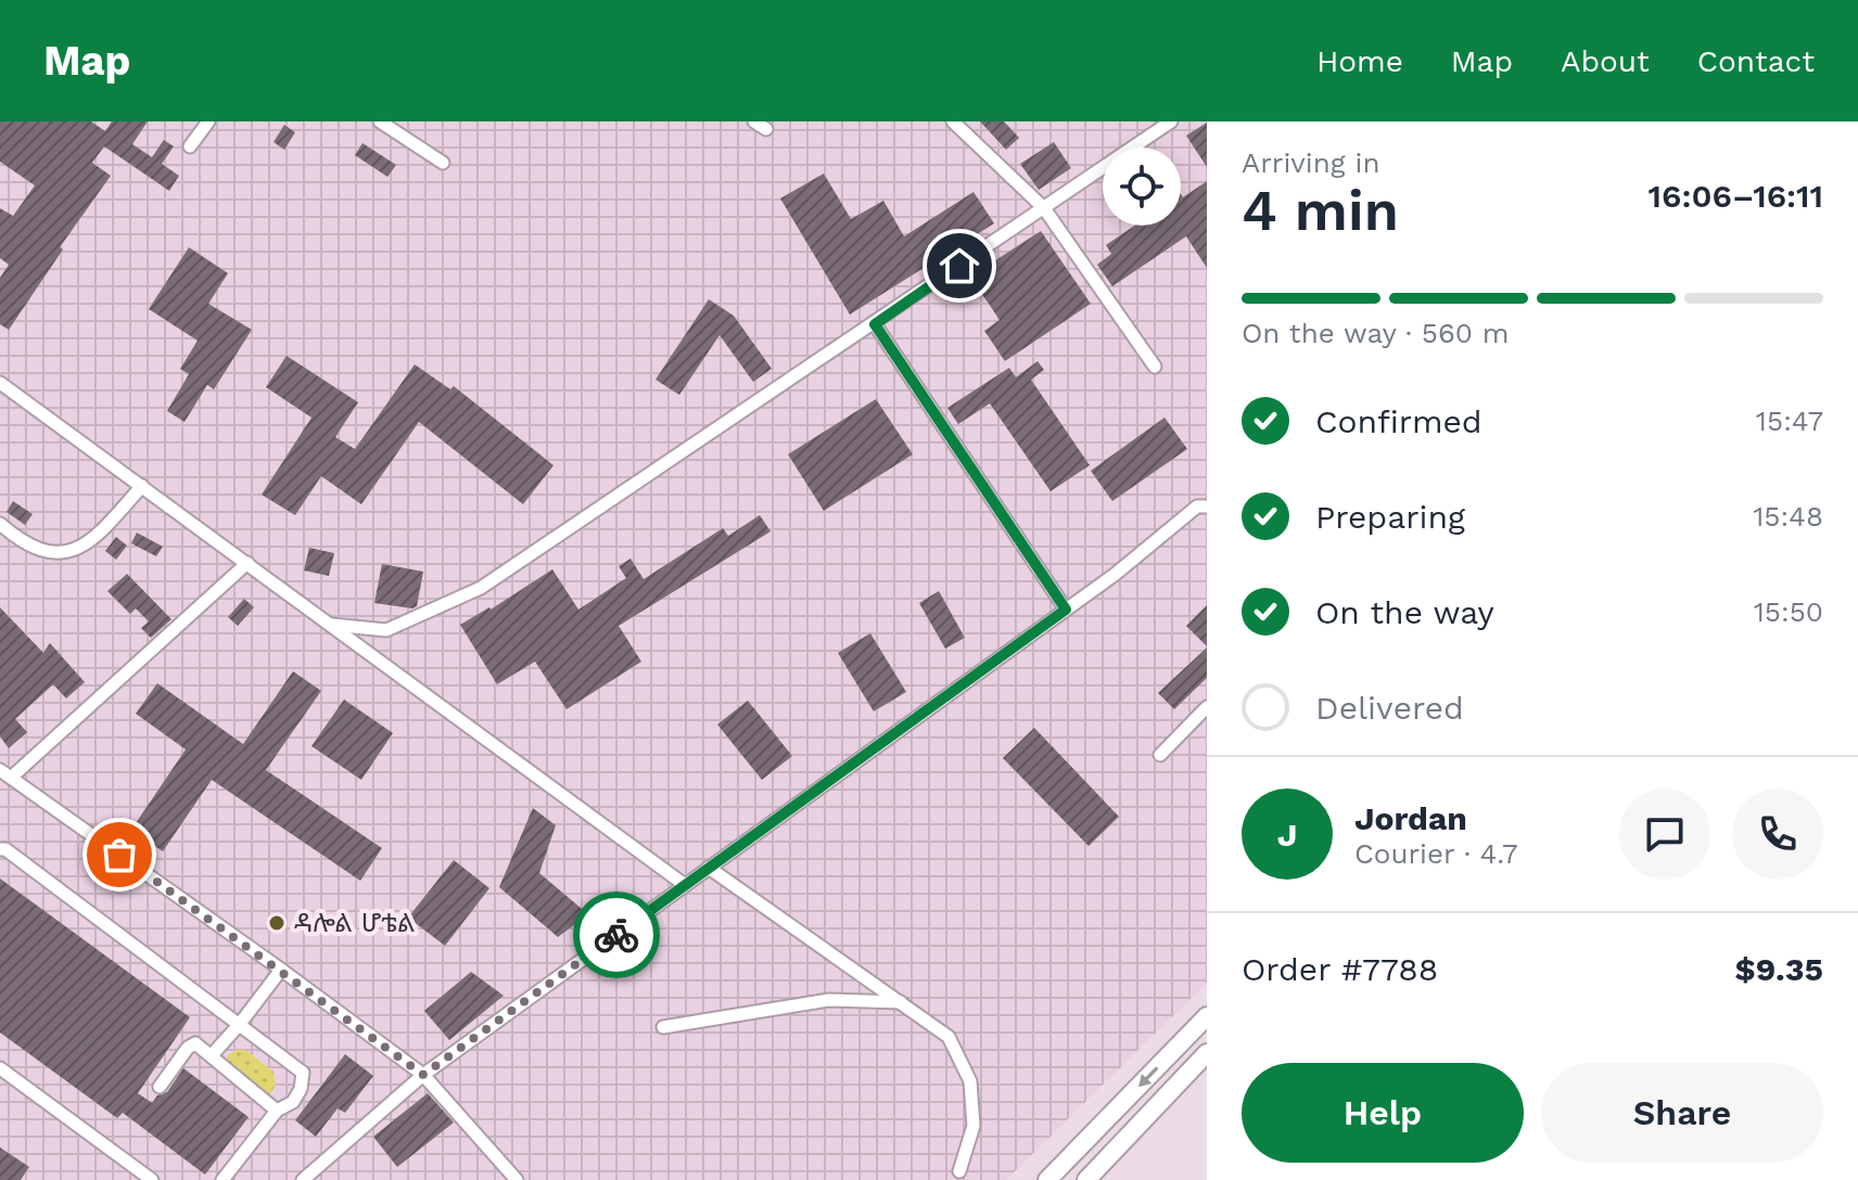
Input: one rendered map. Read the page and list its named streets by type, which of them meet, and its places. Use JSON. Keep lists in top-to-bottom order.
{
  "places": ["ዳሎል ሆቴል"],
  "page": {
    "header": "Map",
    "nav": [
      "Home",
      "Map",
      "About",
      "Contact"
    ],
    "heading": ["4 min", "Arriving in", "16:06–16:11"],
    "panel": [
      "Jordan",
      "Courier · 4.7",
      "Order #7788",
      "$9.35"
    ],
    "bar": "On the way · 560 m",
    "list": [
      ["Confirmed", "15:47"],
      ["Preparing", "15:48"],
      ["On the way", "15:50"],
      "Delivered"
    ],
    "round": "J",
    "buttons": ["Help", "Share"]
  }
}
